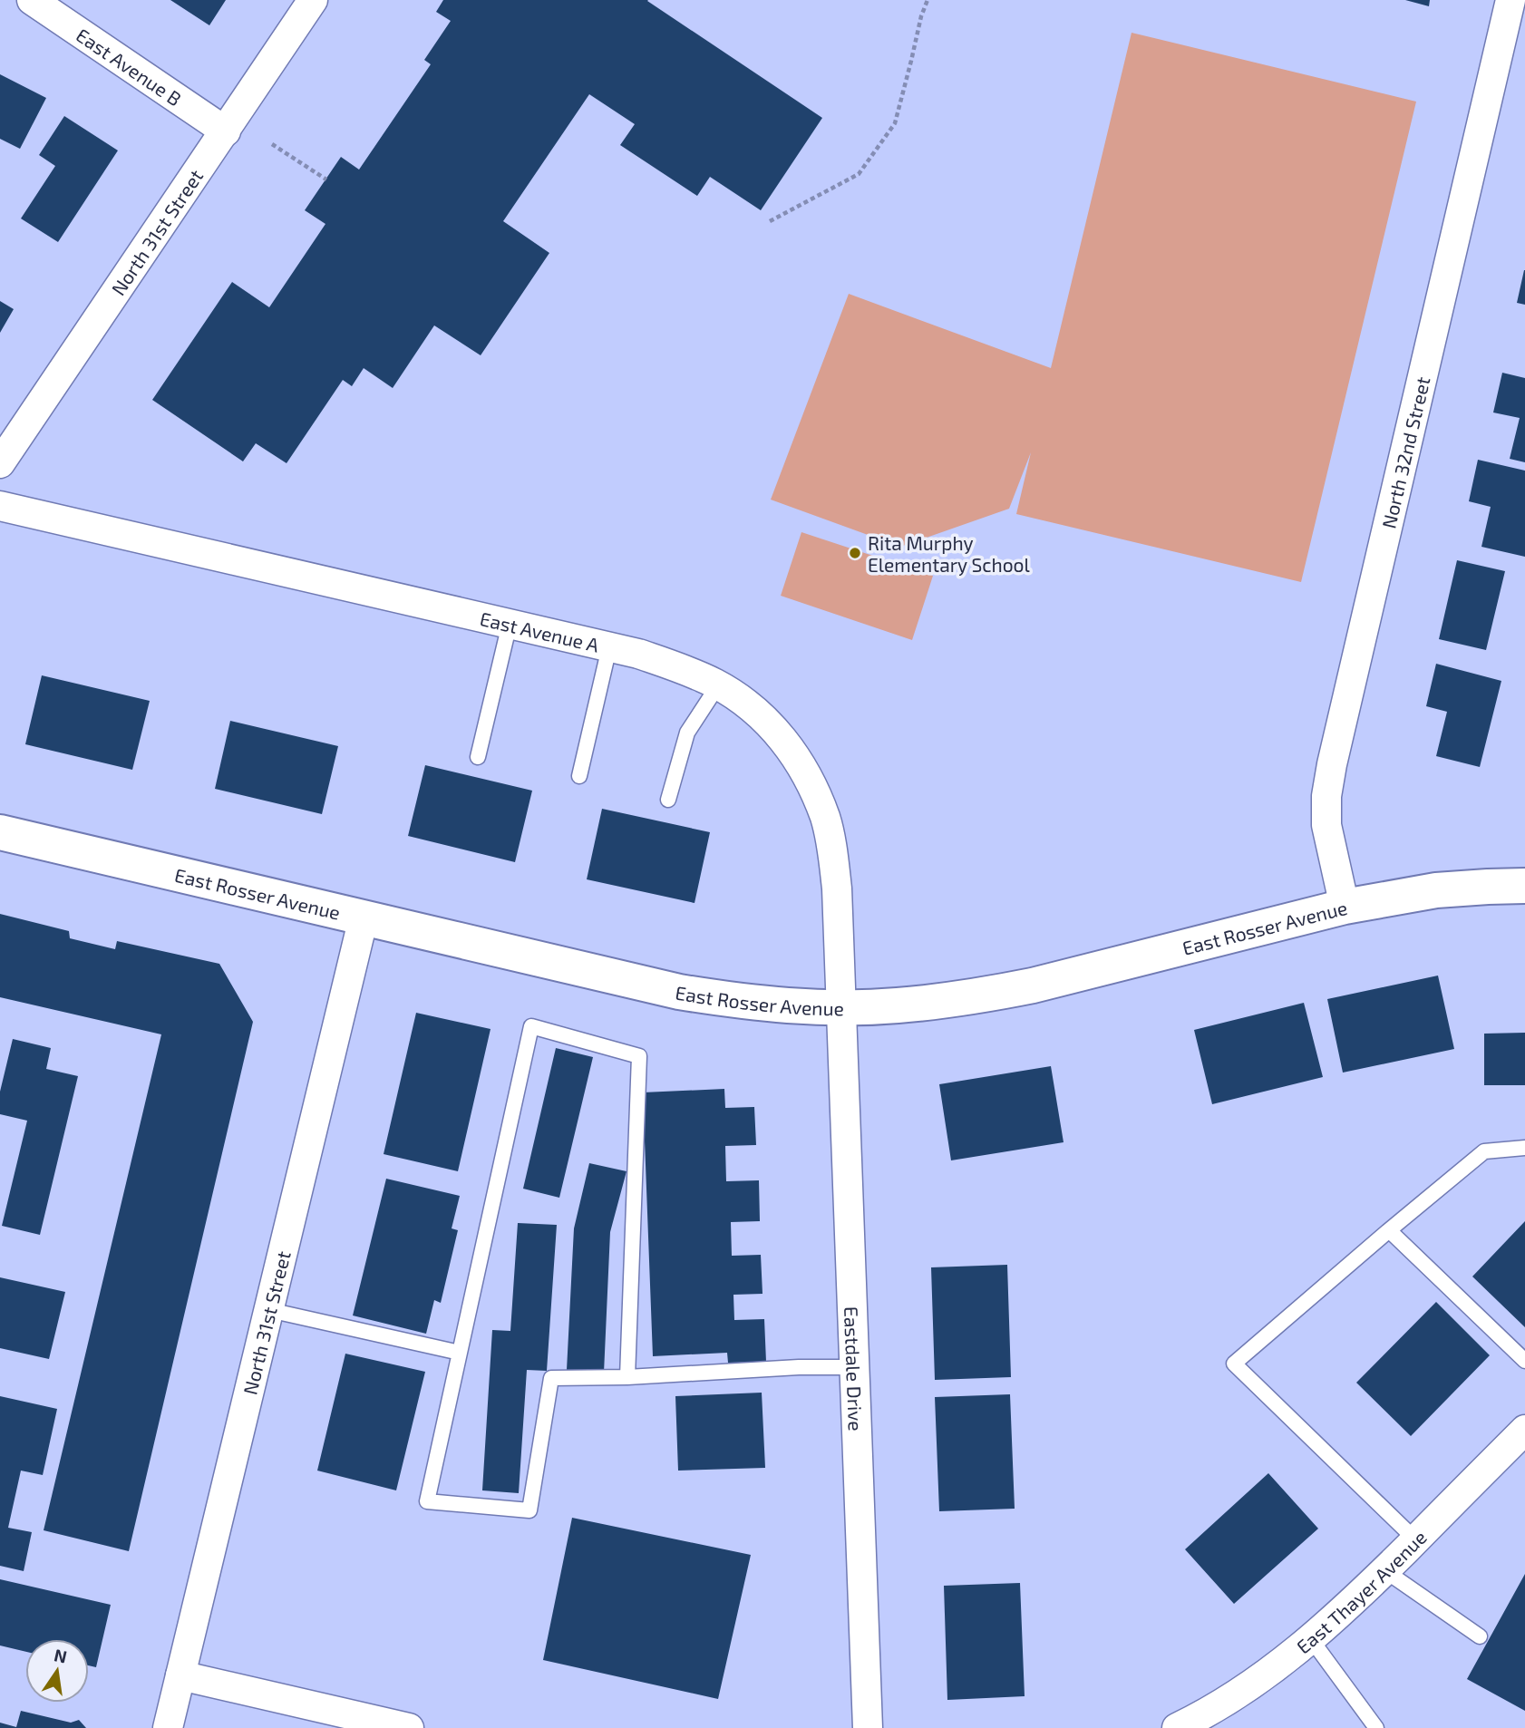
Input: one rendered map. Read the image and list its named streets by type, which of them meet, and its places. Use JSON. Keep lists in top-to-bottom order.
{
  "streets": {
    "street": [
      "East Avenue B",
      "North 31st Street",
      "North 32nd Street",
      "East Avenue A",
      "East Rosser Avenue",
      "Eastdale Drive",
      "East Thayer Avenue"
    ]
  },
  "crossings": [
    ["East Avenue B", "North 31st Street"],
    ["North 31st Street", "East Rosser Avenue"],
    ["North 32nd Street", "East Rosser Avenue"],
    ["East Avenue A", "East Rosser Avenue"],
    ["East Avenue A", "Eastdale Drive"],
    ["East Rosser Avenue", "Eastdale Drive"]
  ],
  "places": ["Rita Murphy Elementary School"],
  "north": "top"
}
